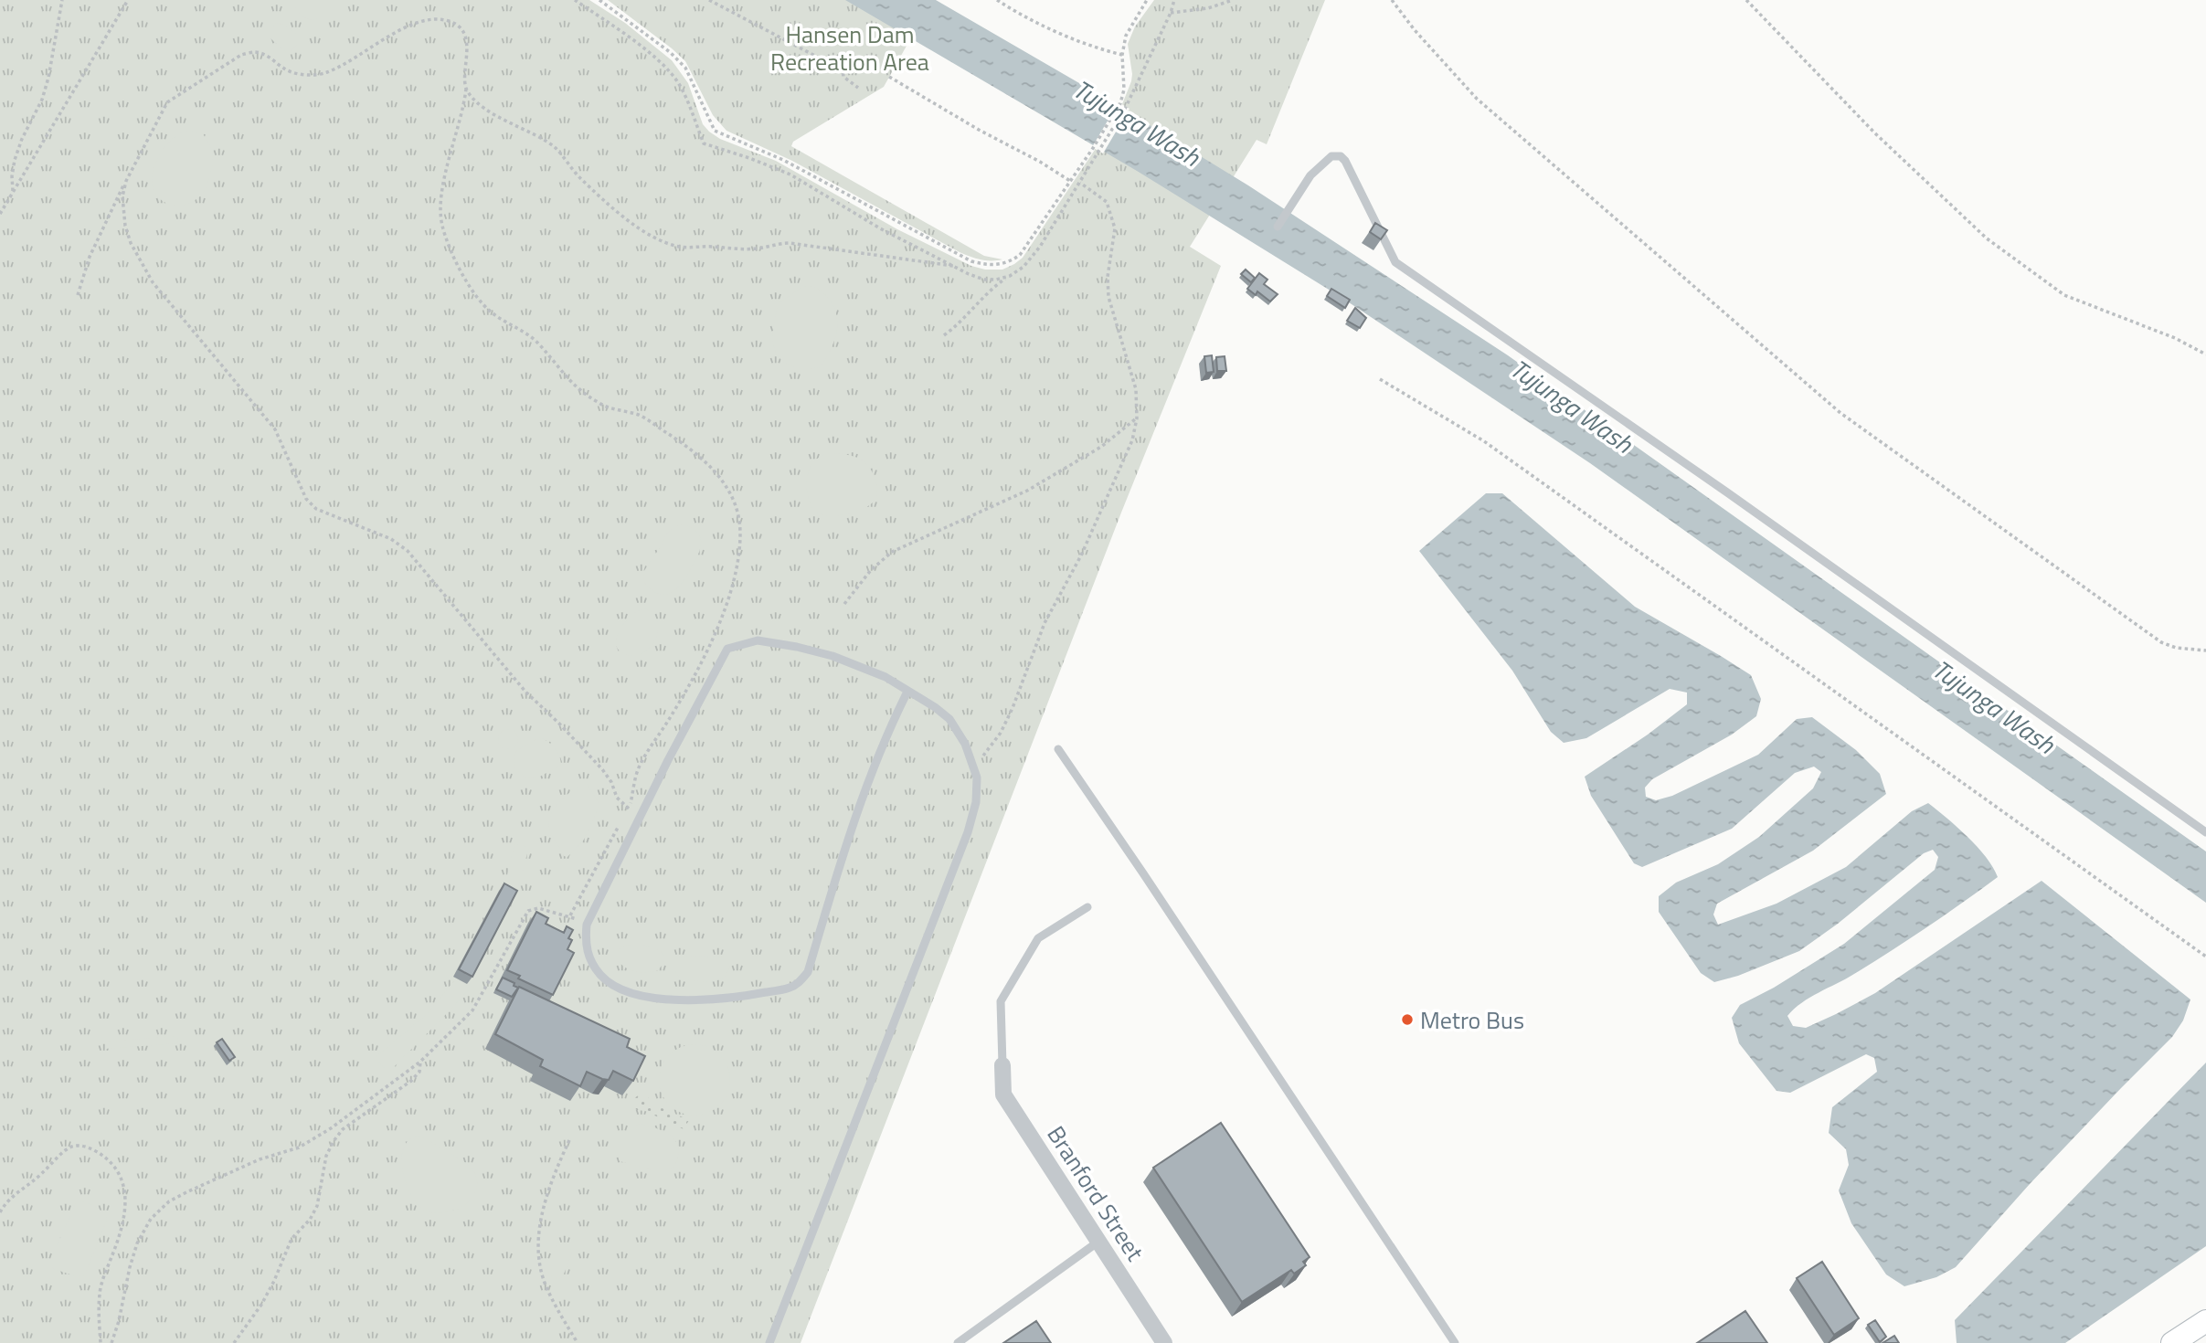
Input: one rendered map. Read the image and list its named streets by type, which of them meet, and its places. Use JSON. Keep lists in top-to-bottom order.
{
  "streets": {
    "street": ["Branford Street"]
  },
  "water": ["Tujunga Wash"],
  "parks": ["Hansen Dam Recreation Area"],
  "places": ["Metro Bus"]
}
